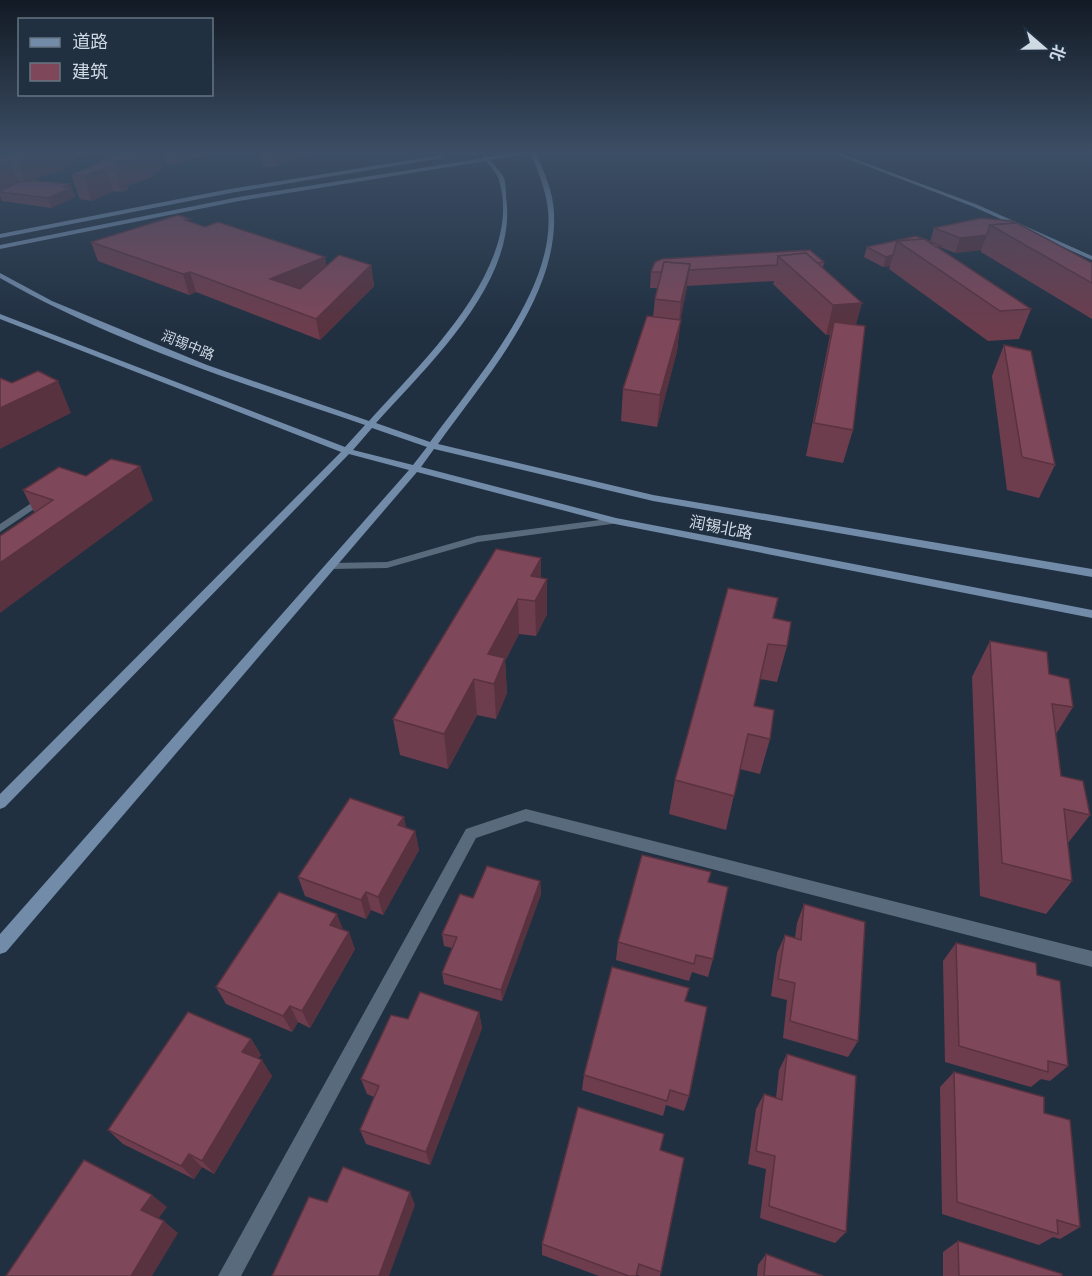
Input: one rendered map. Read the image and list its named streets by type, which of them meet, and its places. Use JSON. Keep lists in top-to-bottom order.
{
  "streets": {
    "main road": ["润锡中路", "润锡北路"]
  },
  "crossings": [
    ["润锡中路", "润锡北路"]
  ],
  "legend": ["道路", "建筑"],
  "north": "right"
}
